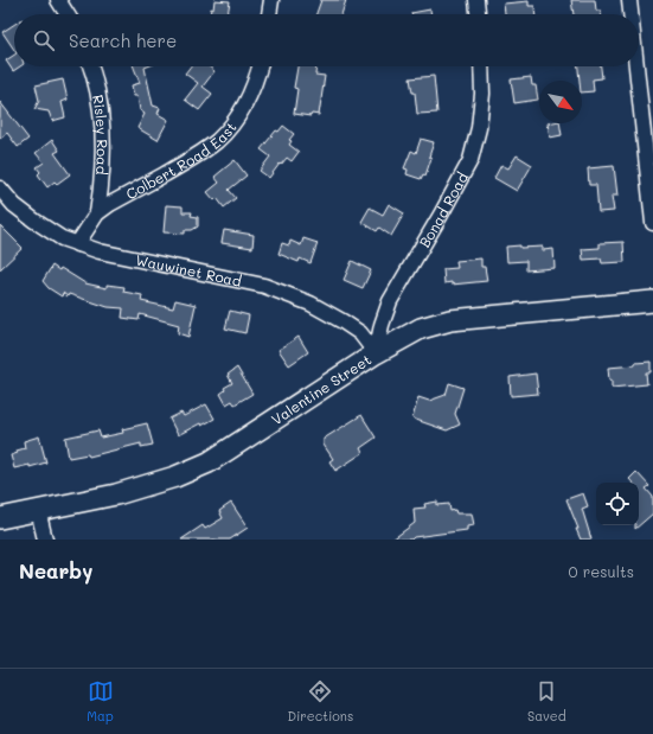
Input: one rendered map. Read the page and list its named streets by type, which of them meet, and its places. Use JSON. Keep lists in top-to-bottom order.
{
  "streets": {
    "street": [
      "Risley Road",
      "Colbert Road East",
      "Bonad Road",
      "Wauwinet Road",
      "Valentine Street"
    ]
  },
  "crossings": [
    ["Risley Road", "Colbert Road East"],
    ["Colbert Road East", "Wauwinet Road"],
    ["Bonad Road", "Wauwinet Road"],
    ["Bonad Road", "Valentine Street"],
    ["Wauwinet Road", "Valentine Street"]
  ],
  "north": "bottom right",
  "page": {
    "search": "Search here",
    "heading": ["Nearby", "0 results"],
    "nav": ["Map", "Directions", "Saved"]
  }
}
